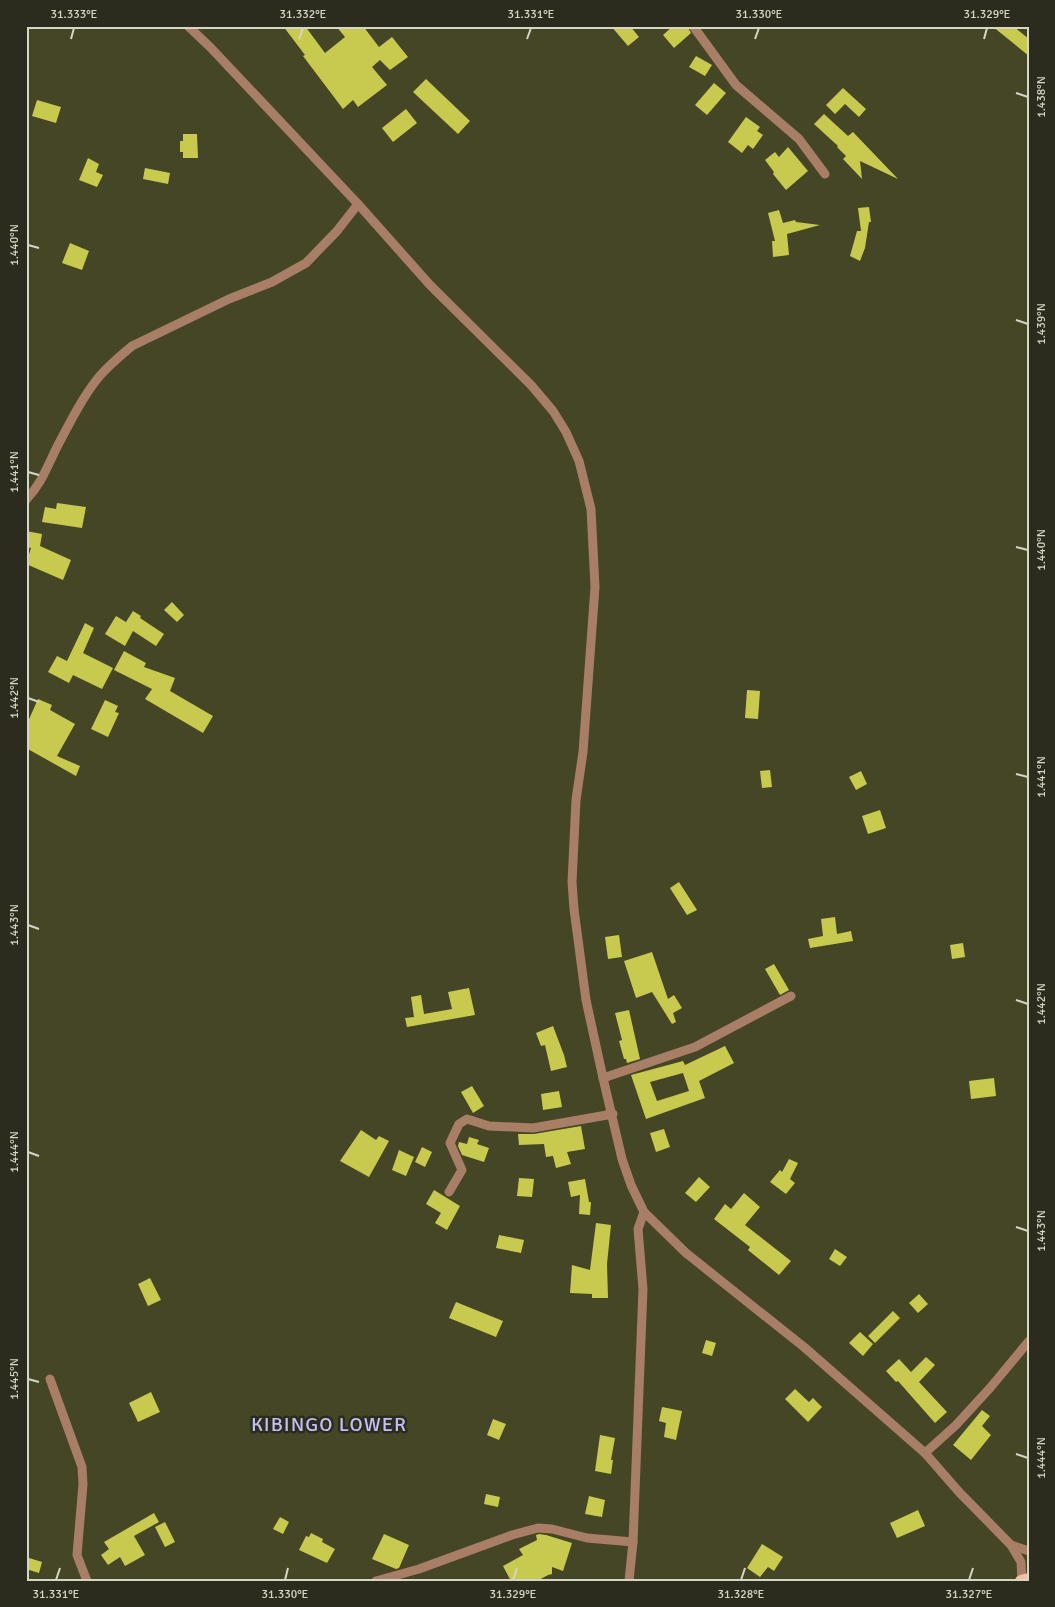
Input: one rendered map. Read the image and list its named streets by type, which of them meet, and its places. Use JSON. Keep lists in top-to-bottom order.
{
  "districts": ["KIBINGO LOWER"],
  "coordinates": [
    "31.333°E",
    "31.332°E",
    "31.331°E",
    "31.330°E",
    "31.329°E",
    "1.438°N",
    "1.440°N",
    "1.439°N",
    "1.441°N",
    "1.442°N",
    "1.443°N",
    "1.444°N",
    "1.445°N",
    "31.328°E",
    "31.327°E"
  ]
}
